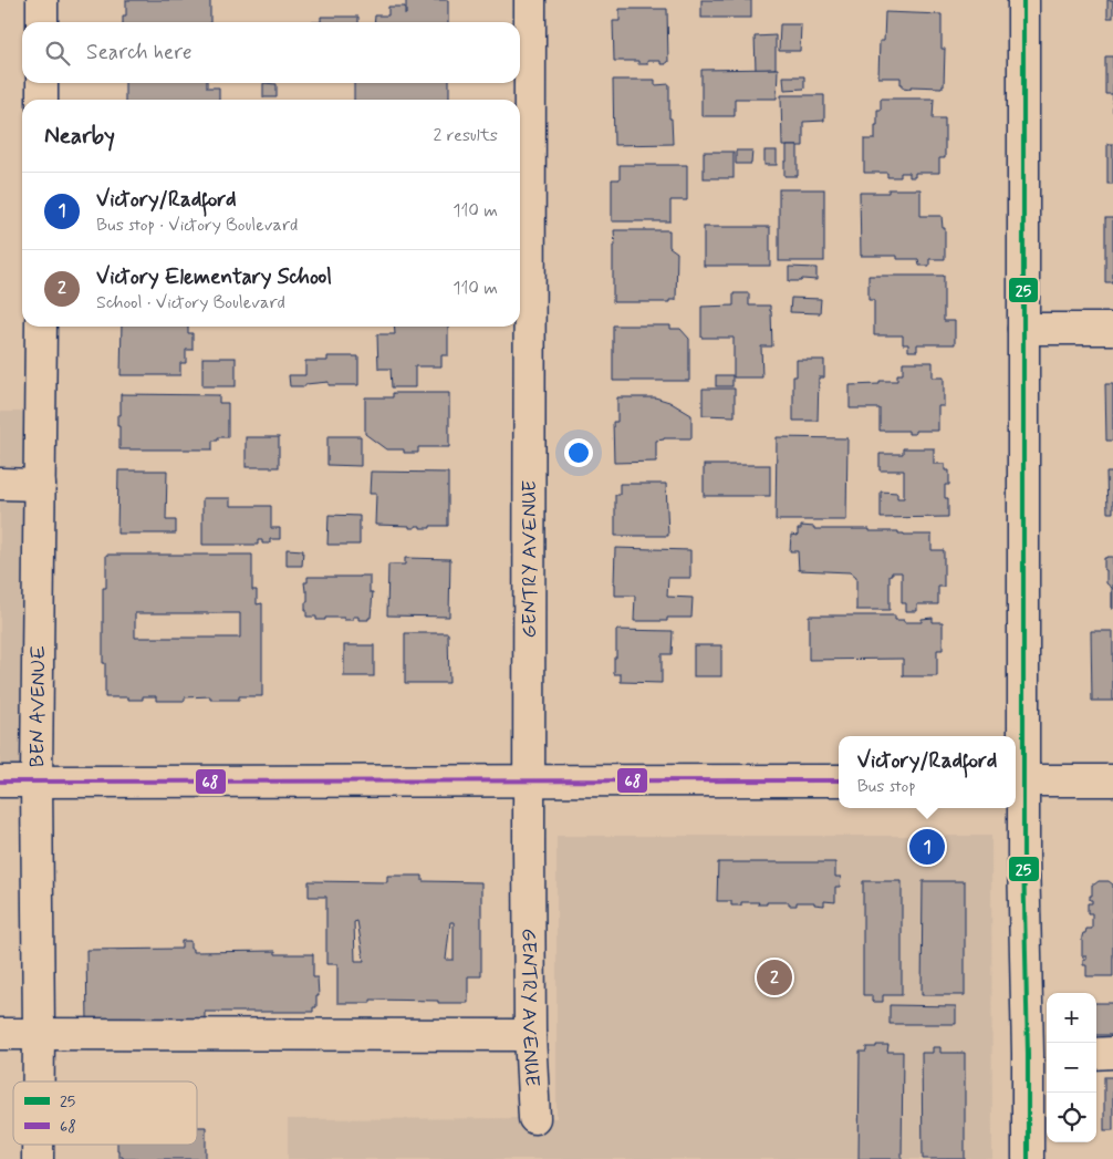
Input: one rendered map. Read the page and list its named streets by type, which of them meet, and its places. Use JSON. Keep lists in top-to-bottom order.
{
  "streets": {
    "street": ["GENTRY AVENUE", "BEN AVENUE"]
  },
  "lines": ["transit line 25", "transit line 68"],
  "legend": ["25", "68"],
  "page": {
    "search": "Search here",
    "heading": ["Nearby", "2 results"],
    "list": [
      {
        "mark": "1",
        "name": "Victory/Radford",
        "note": "Bus stop · Victory Boulevard",
        "value": "110 m"
      },
      {
        "mark": "2",
        "name": "Victory Elementary School",
        "note": "School · Victory Boulevard",
        "value": "110 m"
      }
    ],
    "popup": ["Victory/Radford", "Bus stop"],
    "pins": ["1", "2"],
    "map_buttons": ["+", "−"]
  }
}
